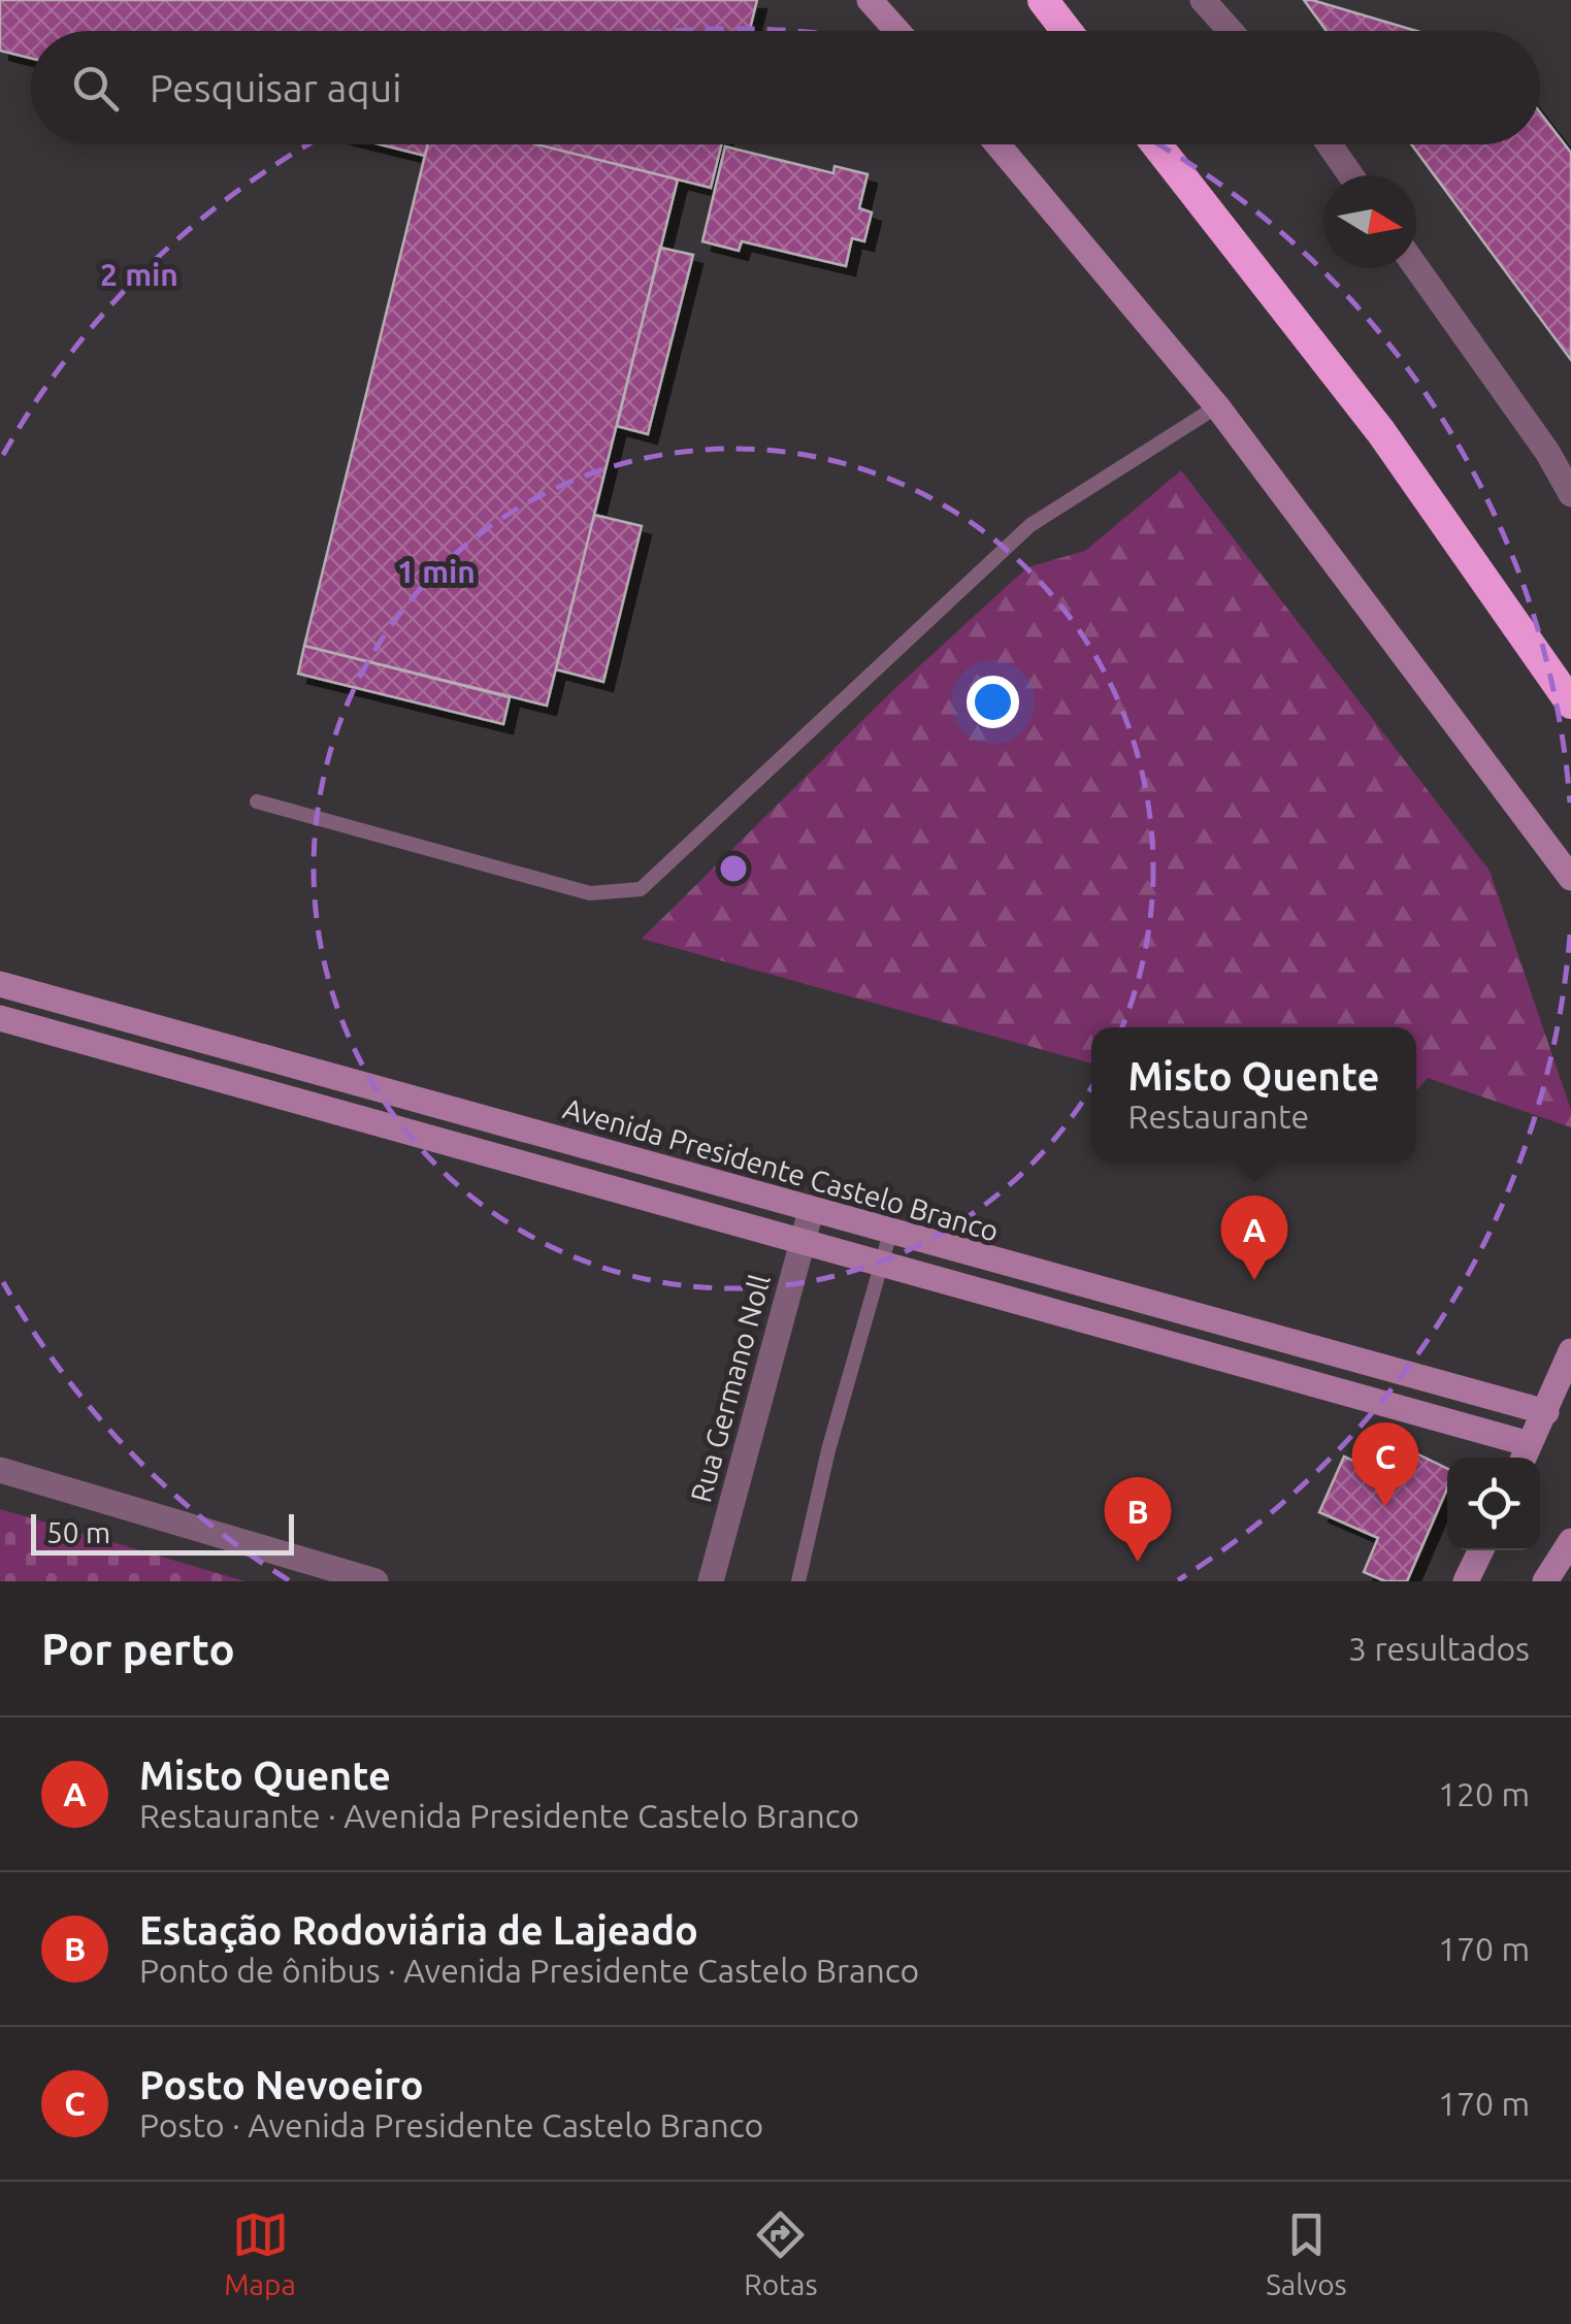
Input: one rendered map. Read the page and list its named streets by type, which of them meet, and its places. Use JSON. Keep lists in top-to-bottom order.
{
  "streets": {
    "main road": ["Avenida Presidente Castelo Branco"],
    "street": ["Rua Germano Noll"]
  },
  "crossings": [
    ["Avenida Presidente Castelo Branco", "Rua Germano Noll"]
  ],
  "scale_bar": "50 m",
  "north": "right",
  "page": {
    "search": "Pesquisar aqui",
    "popup": ["Misto Quente", "Restaurante"],
    "pins": ["A", "C", "B"],
    "scale": "50 m",
    "heading": ["Por perto", "3 resultados"],
    "list": [
      {
        "mark": "A",
        "name": "Misto Quente",
        "note": "Restaurante · Avenida Presidente Castelo Branco",
        "value": "120 m"
      },
      {
        "mark": "B",
        "name": "Estação Rodoviária de Lajeado",
        "note": "Ponto de ônibus · Avenida Presidente Castelo Branco",
        "value": "170 m"
      },
      {
        "mark": "C",
        "name": "Posto Nevoeiro",
        "note": "Posto · Avenida Presidente Castelo Branco",
        "value": "170 m"
      }
    ],
    "nav": ["Mapa", "Rotas", "Salvos"]
  },
  "rings": ["2 min", "1 min"]
}
